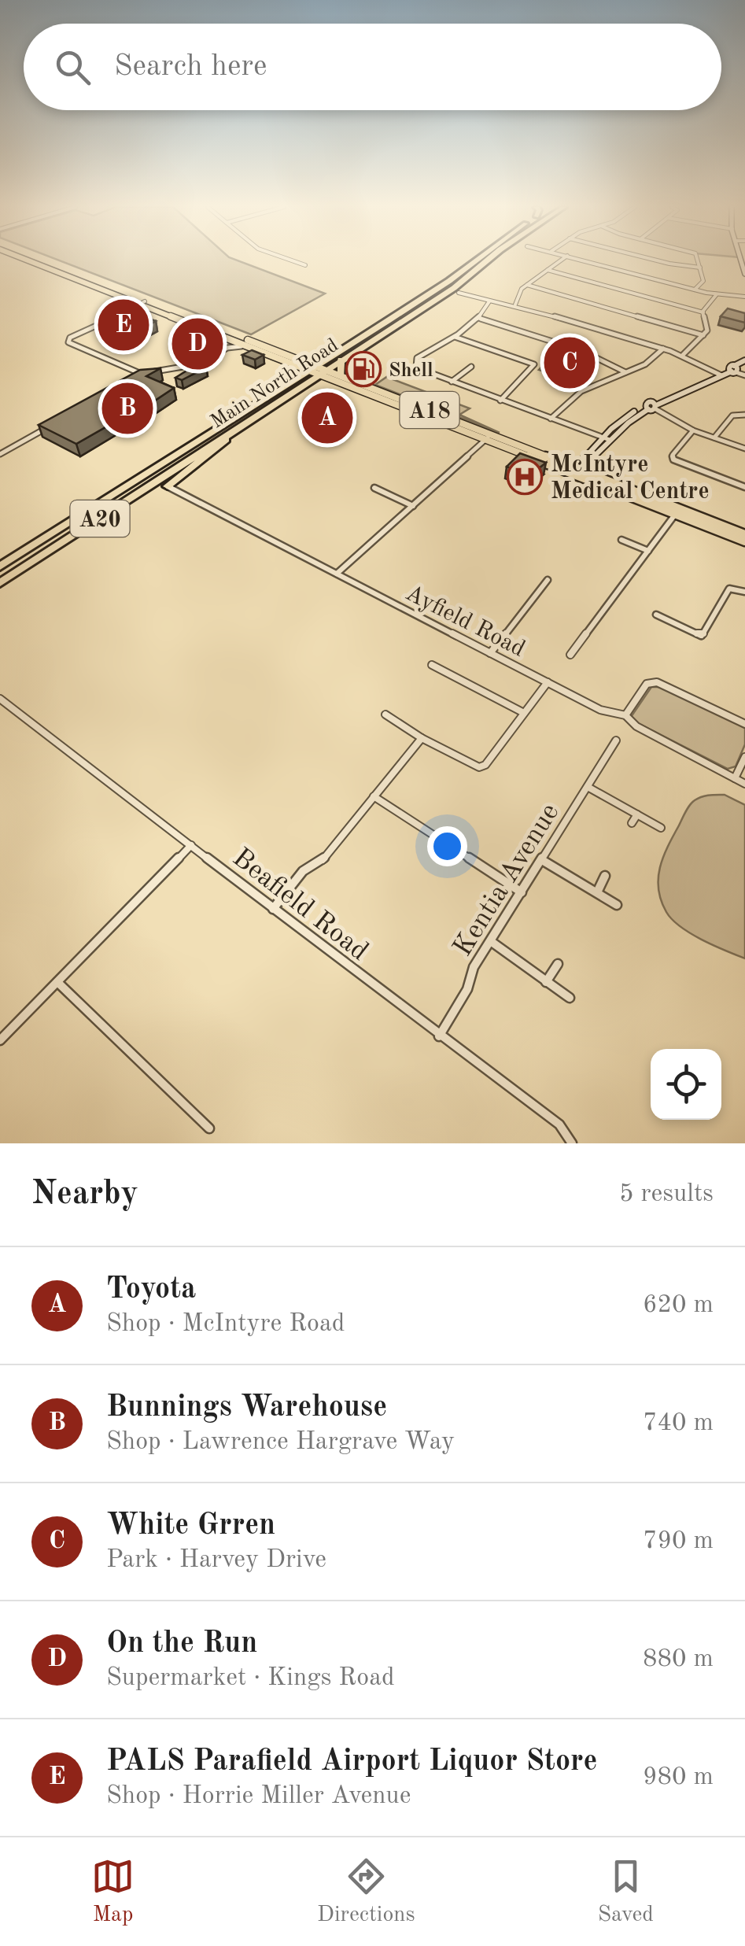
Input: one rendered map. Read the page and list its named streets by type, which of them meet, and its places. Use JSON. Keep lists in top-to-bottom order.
{
  "streets": {
    "highway": ["Main North Road", "A20"],
    "main road": ["A18"],
    "street": ["Ayfield Road", "Kentia Avenue", "Beafield Road"]
  },
  "crossings": [
    ["Main North Road", "A18"],
    ["Kentia Avenue", "Beafield Road"]
  ],
  "places": {
    "fuel station": ["Shell"],
    "hospital": ["McIntyre Medical Centre"]
  },
  "page": {
    "search": "Search here",
    "pins": [
      "E",
      "D",
      "C",
      "B",
      "A"
    ],
    "heading": ["Nearby", "5 results"],
    "list": [
      {
        "mark": "A",
        "name": "Toyota",
        "note": "Shop · McIntyre Road",
        "value": "620 m"
      },
      {
        "mark": "B",
        "name": "Bunnings Warehouse",
        "note": "Shop · Lawrence Hargrave Way",
        "value": "740 m"
      },
      {
        "mark": "C",
        "name": "White Grren",
        "note": "Park · Harvey Drive",
        "value": "790 m"
      },
      {
        "mark": "D",
        "name": "On the Run",
        "note": "Supermarket · Kings Road",
        "value": "880 m"
      },
      {
        "mark": "E",
        "name": "PALS Parafield Airport Liquor Store",
        "note": "Shop · Horrie Miller Avenue",
        "value": "980 m"
      }
    ],
    "nav": ["Map", "Directions", "Saved"]
  }
}
